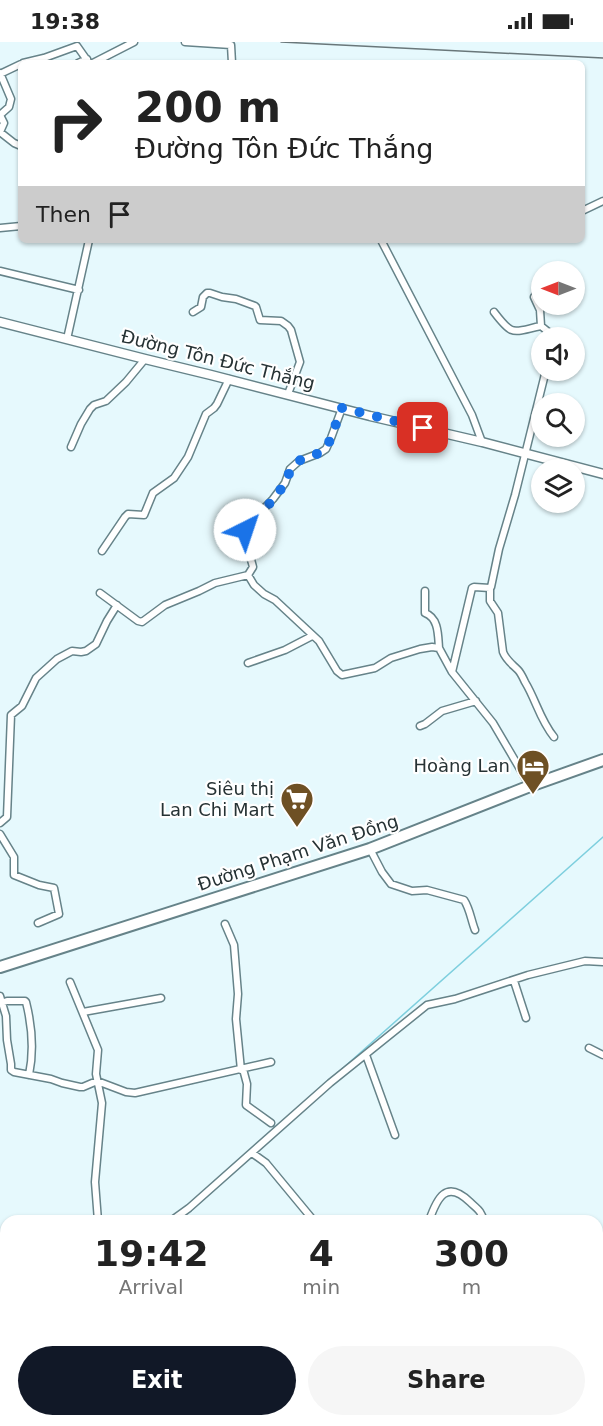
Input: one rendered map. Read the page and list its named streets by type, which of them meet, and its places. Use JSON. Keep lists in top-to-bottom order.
{
  "streets": {
    "highway": ["Đường Phạm Văn Đồng"],
    "main road": ["Đường Tôn Đức Thắng"]
  },
  "places": {
    "hotel": ["Hoàng Lan"],
    "supermarket": ["Siêu thị Lan Chi Mart"]
  },
  "north": "left",
  "page": {
    "status": "19:38",
    "turn": ["200 m", "Đường Tôn Đức Thắng"],
    "then": "Then",
    "eta": [
      "19:42",
      "Arrival",
      "4",
      "min",
      "300",
      "m"
    ],
    "buttons": ["Exit", "Share"]
  }
}
